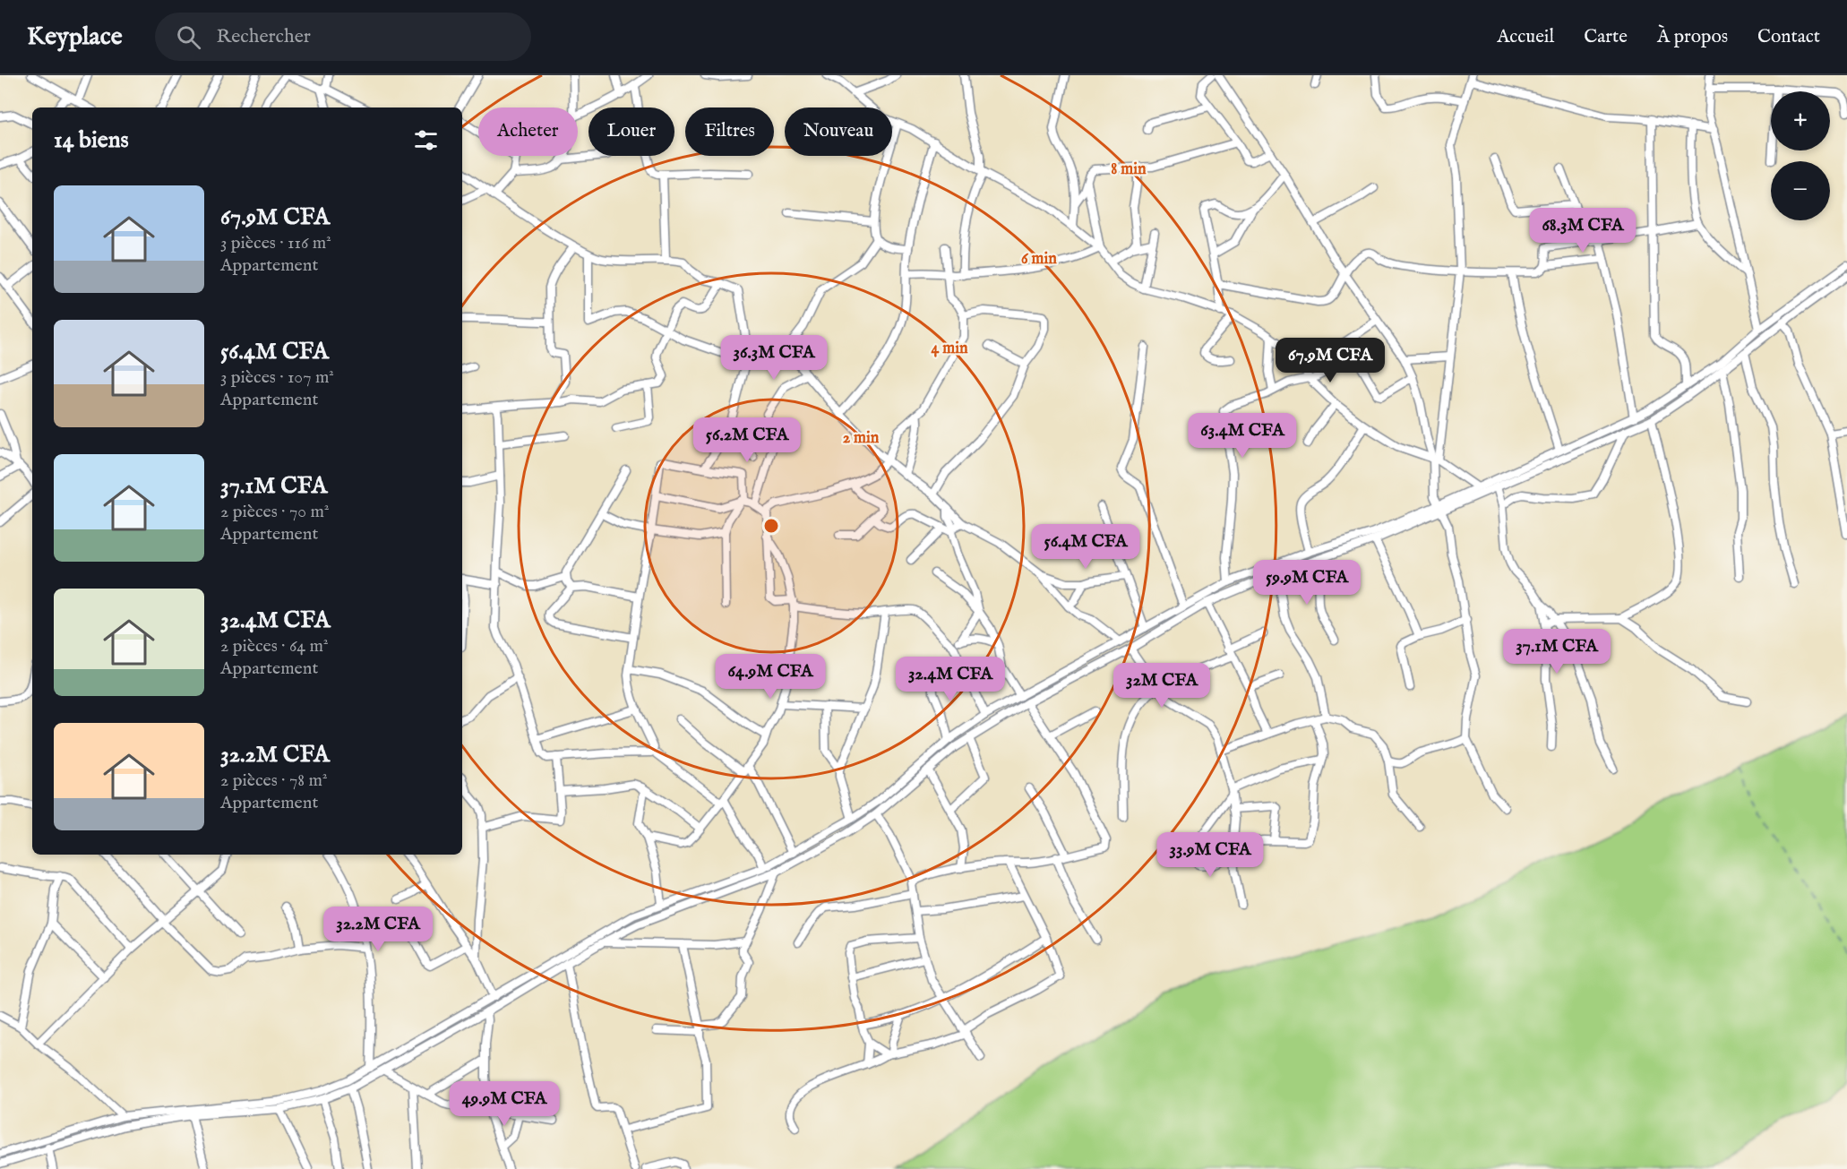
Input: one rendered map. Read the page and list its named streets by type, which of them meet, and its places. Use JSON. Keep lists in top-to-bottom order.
{
  "page": {
    "header": "Keyplace",
    "search": "Rechercher",
    "nav": [
      "Accueil",
      "Carte",
      "À propos",
      "Contact"
    ],
    "map_buttons": ["+", "−"],
    "chip": [
      "Acheter",
      "Louer",
      "Filtres",
      "Nouveau"
    ],
    "heading": "14 biens",
    "list": [
      {
        "name": "67.9M CFA",
        "note": "3 pièces · 116 m² · Appartement"
      },
      {
        "name": "56.4M CFA",
        "note": "3 pièces · 107 m² · Appartement"
      },
      {
        "name": "37.1M CFA",
        "note": "2 pièces · 70 m² · Appartement"
      },
      {
        "name": "32.4M CFA",
        "note": "2 pièces · 64 m² · Appartement"
      },
      {
        "name": "32.2M CFA",
        "note": "2 pièces · 78 m² · Appartement"
      }
    ],
    "price": [
      "68.3M CFA",
      "36.3M CFA",
      "67.9M CFA",
      "63.4M CFA",
      "56.2M CFA",
      "56.4M CFA",
      "59.9M CFA",
      "37.1M CFA",
      "64.9M CFA",
      "32.4M CFA",
      "32M CFA",
      "33.9M CFA",
      "32.2M CFA",
      "49.9M CFA"
    ]
  },
  "rings": [
    "8 min",
    "6 min",
    "4 min",
    "2 min"
  ]
}
